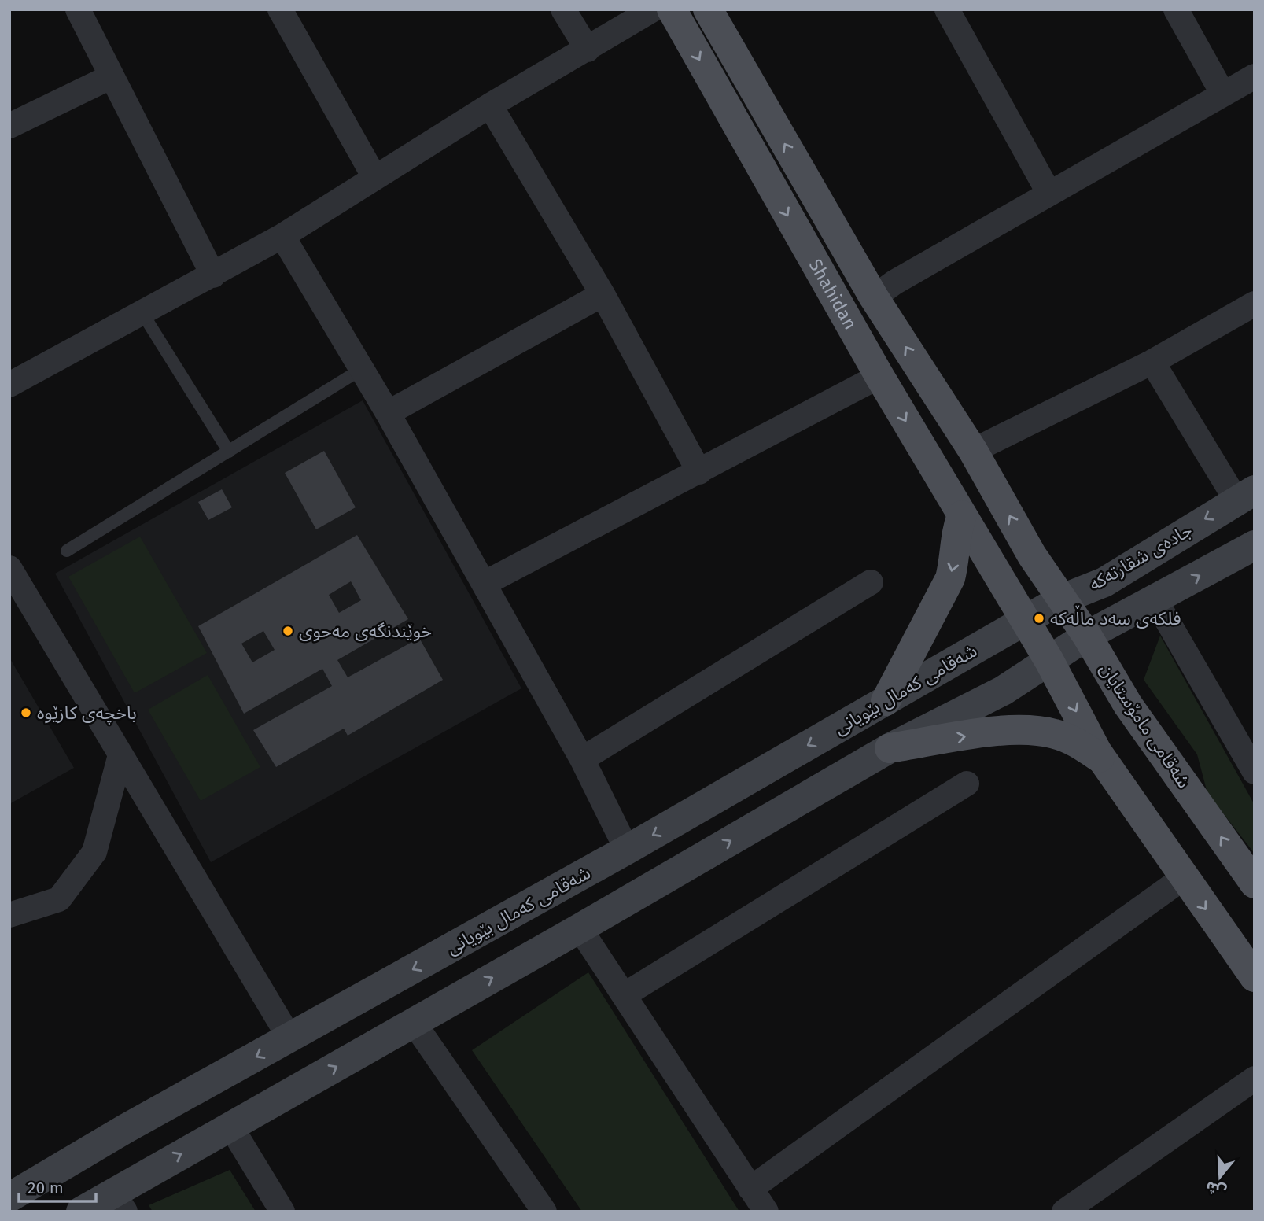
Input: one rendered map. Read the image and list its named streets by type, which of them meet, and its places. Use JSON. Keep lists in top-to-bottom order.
{
  "streets": {
    "main road": [
      "Shahidan",
      "جادەی شقارتەکە",
      "شەقامی کەمال بێویانی",
      "شەقامی مامۆستایان"
    ]
  },
  "crossings": [
    ["Shahidan", "جادەی شقارتەکە"],
    ["Shahidan", "شەقامی کەمال بێویانی"],
    ["جادەی شقارتەکە", "شەقامی کەمال بێویانی"],
    ["جادەی شقارتەکە", "شەقامی مامۆستایان"]
  ],
  "one_way": ["Shahidan"],
  "places": ["فلکەی سەد ماڵەکە", "خوێندنگەی مەحوی", "باخچەی کازێوە"],
  "scale_bar": "20 m",
  "north": "bottom"
}
